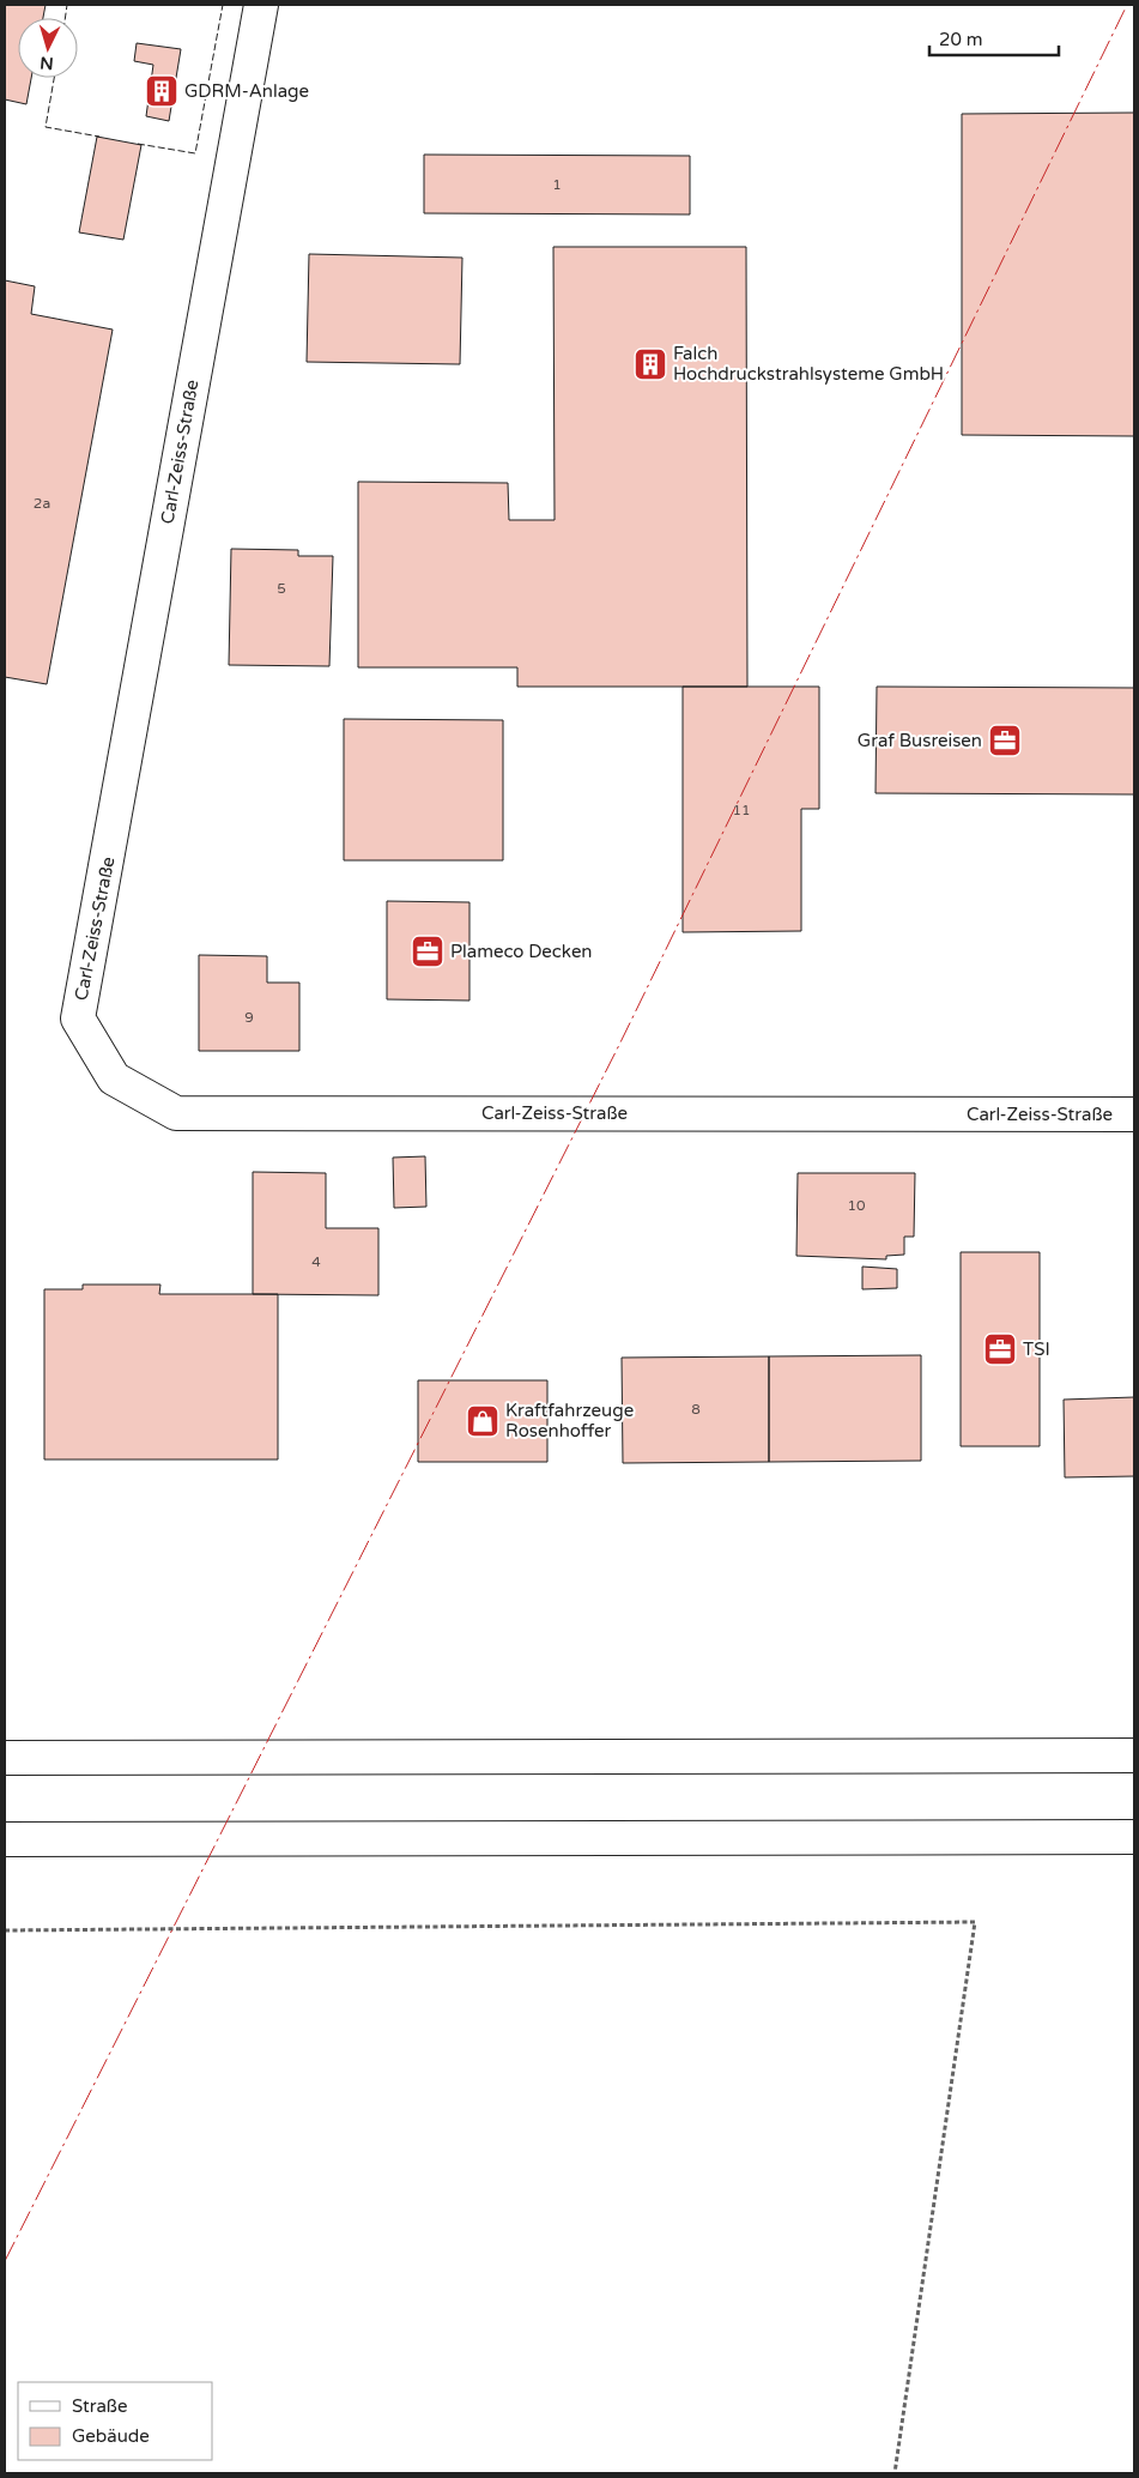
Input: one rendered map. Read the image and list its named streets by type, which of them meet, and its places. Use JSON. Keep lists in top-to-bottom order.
{
  "streets": {
    "main road": ["Carl-Zeiss-Straße"]
  },
  "places": {
    "building": ["GDRM-Anlage", "Falch Hochdruckstrahlsysteme GmbH"],
    "office": ["Graf Busreisen", "Plameco Decken", "TSI"],
    "shop": ["Kraftfahrzeuge Rosenhoffer"]
  },
  "house_numbers": [
    "1",
    "2a",
    "5",
    "11",
    "9",
    "10",
    "4",
    "8"
  ],
  "legend": ["Straße", "Gebäude"],
  "scale_bar": "20 m",
  "north": "bottom"
}
